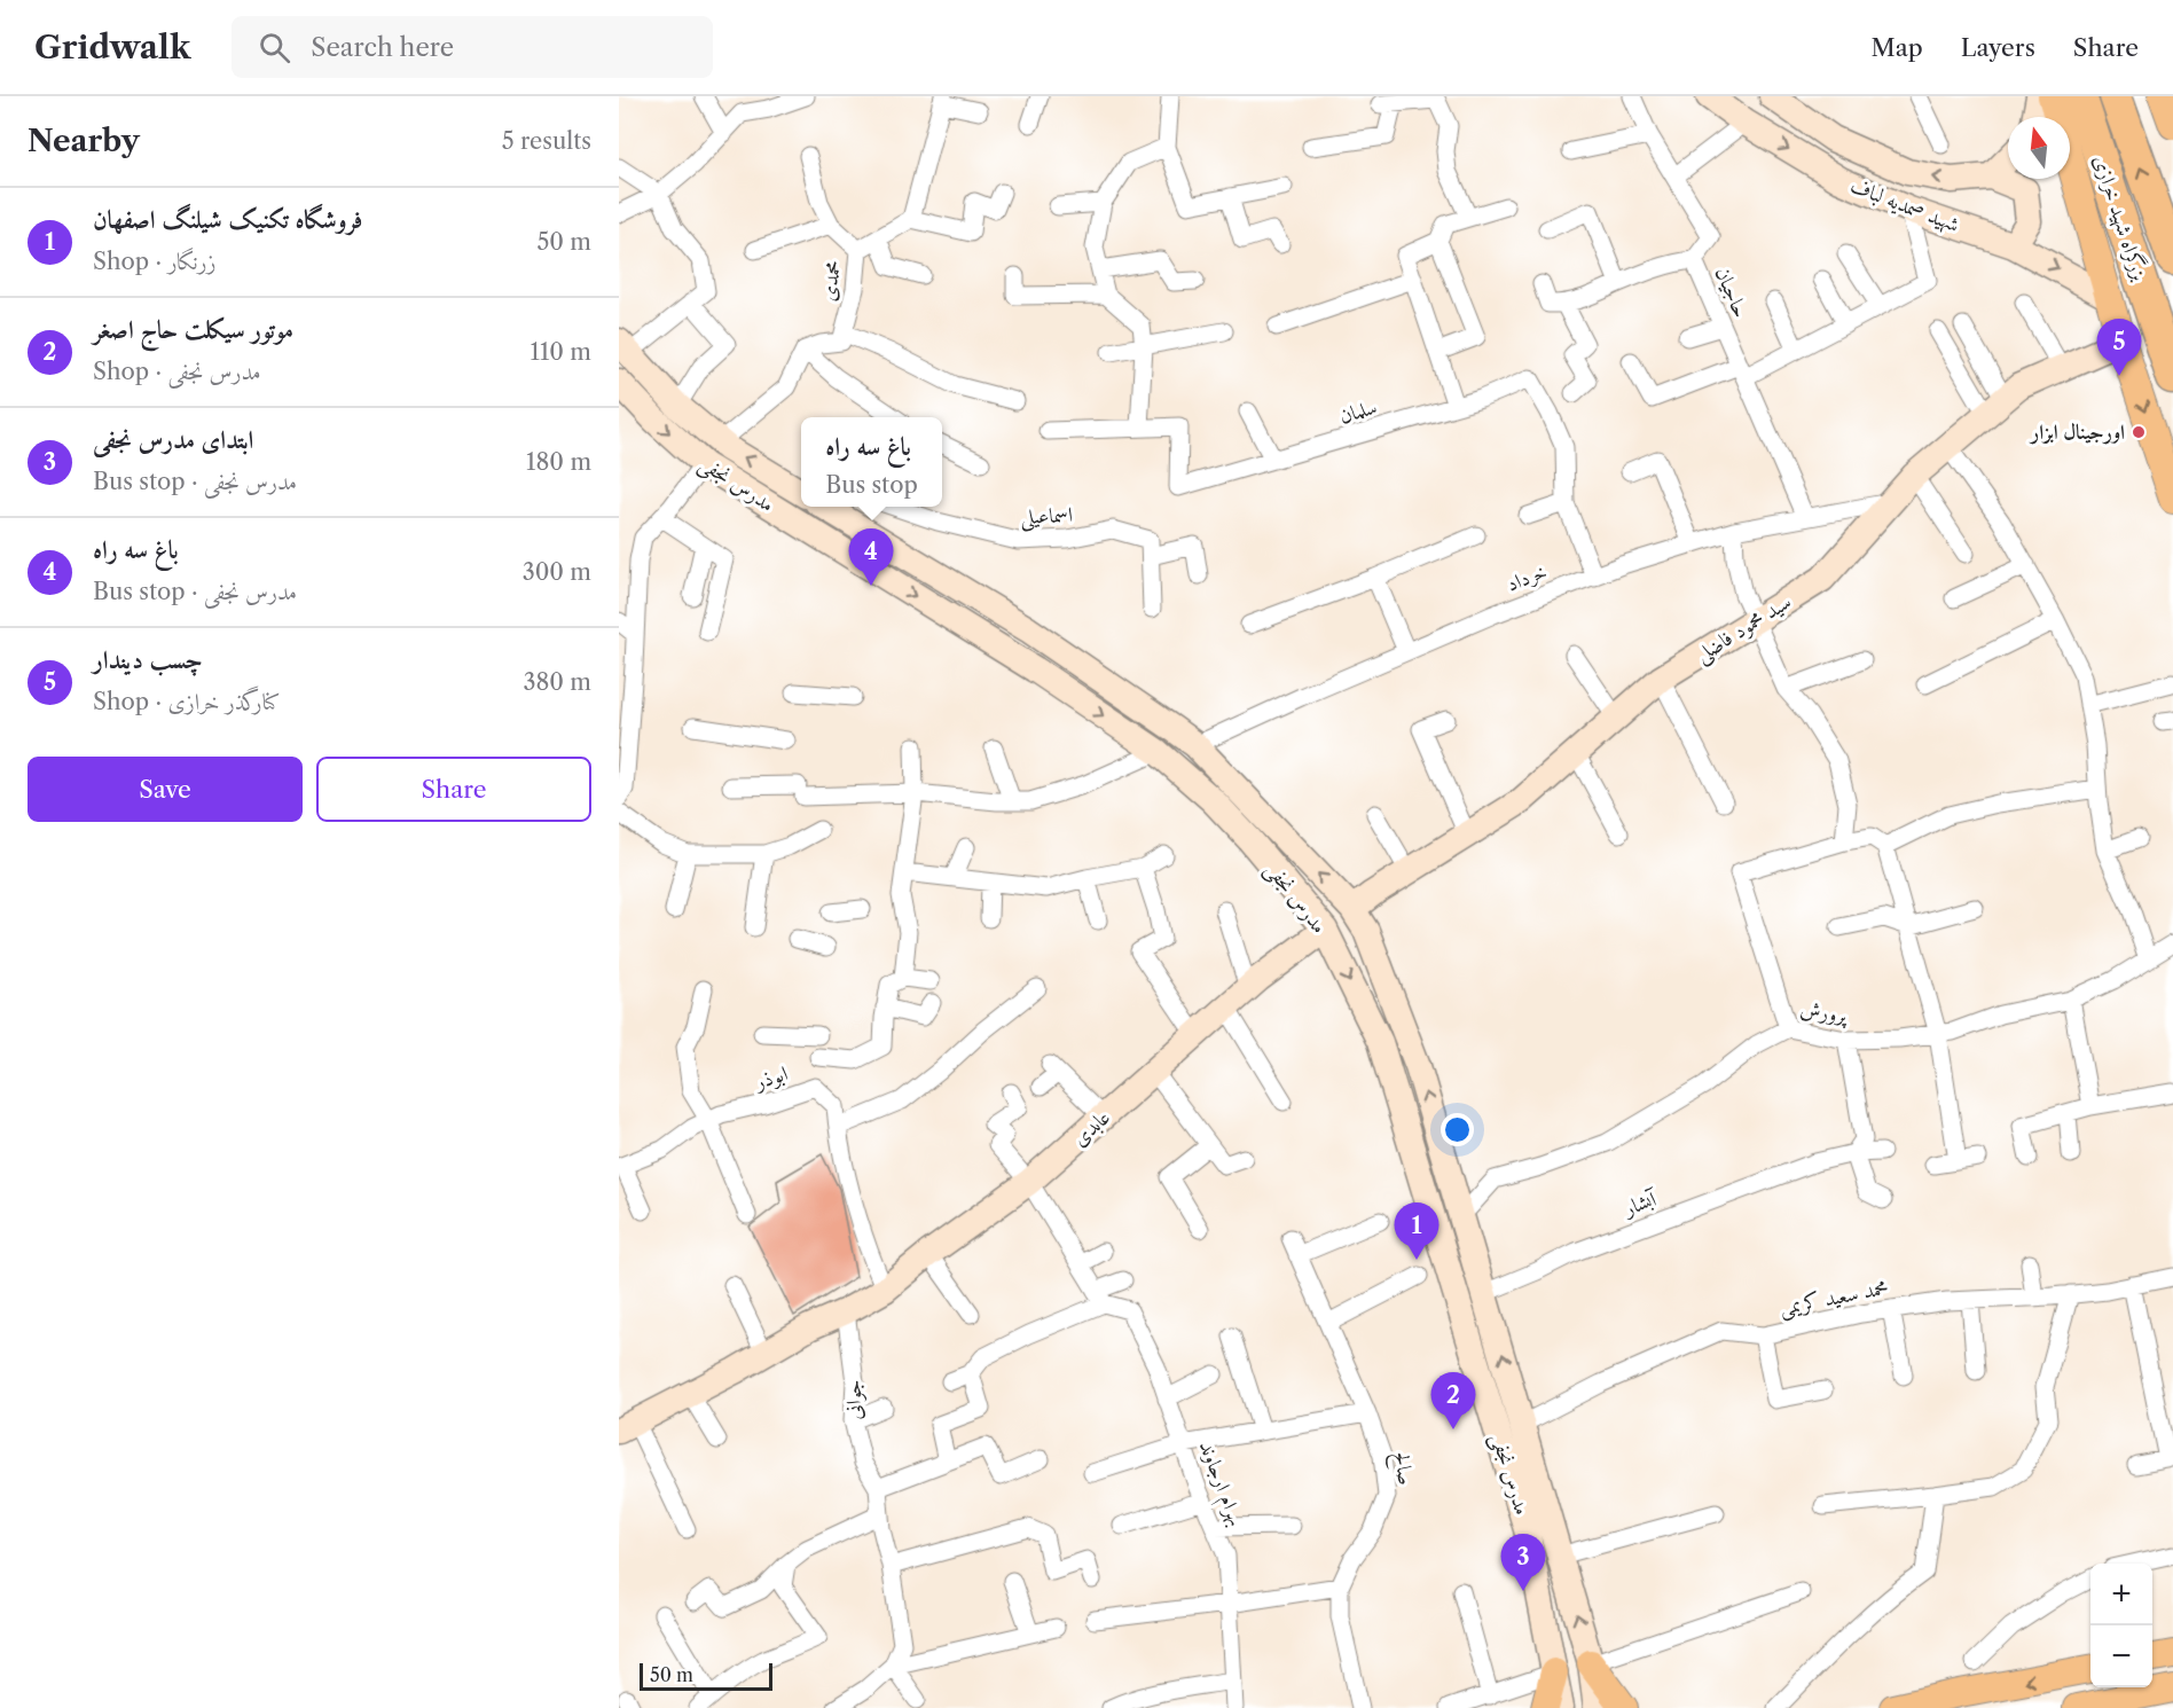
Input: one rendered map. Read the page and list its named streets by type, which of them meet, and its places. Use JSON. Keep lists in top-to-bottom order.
{
  "streets": {
    "highway": ["بزرگراه شهید خرازی"],
    "main road": [
      "شهید صمدیه لباف",
      "مدرس نجفی",
      "سید محمود فاضلی",
      "عابدی"
    ],
    "street": [
      "محمدی",
      "حاجیان",
      "سلمان",
      "اسماعیلی",
      "خرداد",
      "پرورش",
      "ابوذر",
      "آبشار",
      "محمد سعید کریمی",
      "جوانی",
      "صالح",
      "بهرام ارجاوند"
    ]
  },
  "crossings": [
    ["حاجیان", "خرداد"],
    ["سلمان", "خرداد"],
    ["مدرس نجفی", "خرداد"],
    ["مدرس نجفی", "سید محمود فاضلی"],
    ["مدرس نجفی", "پرورش"],
    ["مدرس نجفی", "عابدی"],
    ["مدرس نجفی", "آبشار"],
    ["مدرس نجفی", "محمد سعید کریمی"],
    ["خرداد", "سید محمود فاضلی"],
    ["ابوذر", "عابدی"],
    ["عابدی", "جوانی"]
  ],
  "places": ["اورجینال ابزار"],
  "scale_bar": "50 m",
  "north": "top",
  "page": {
    "header": "Gridwalk",
    "search": "Search here",
    "nav": ["Map", "Layers", "Share"],
    "heading": ["Nearby", "5 results"],
    "list": [
      {
        "mark": "1",
        "name": "فروشگاه تکنیک شیلنگ اصفهان",
        "note": "Shop · زرنگار",
        "value": "50 m"
      },
      {
        "mark": "2",
        "name": "موتور سیکلت حاج اصغر",
        "note": "Shop · مدرس نجفی",
        "value": "110 m"
      },
      {
        "mark": "3",
        "name": "ابتدای مدرس نجفی",
        "note": "Bus stop · مدرس نجفی",
        "value": "180 m"
      },
      {
        "mark": "4",
        "name": "باغ سه راه",
        "note": "Bus stop · مدرس نجفی",
        "value": "300 m"
      },
      {
        "mark": "5",
        "name": "چسب دیندار",
        "note": "Shop · کنارگذر خرازی",
        "value": "380 m"
      }
    ],
    "pins": [
      "5",
      "4",
      "1",
      "2",
      "3"
    ],
    "popup": ["باغ سه راه", "Bus stop"],
    "buttons": ["Save", "Share"],
    "map_buttons": ["+", "−"],
    "scale": "50 m"
  }
}
